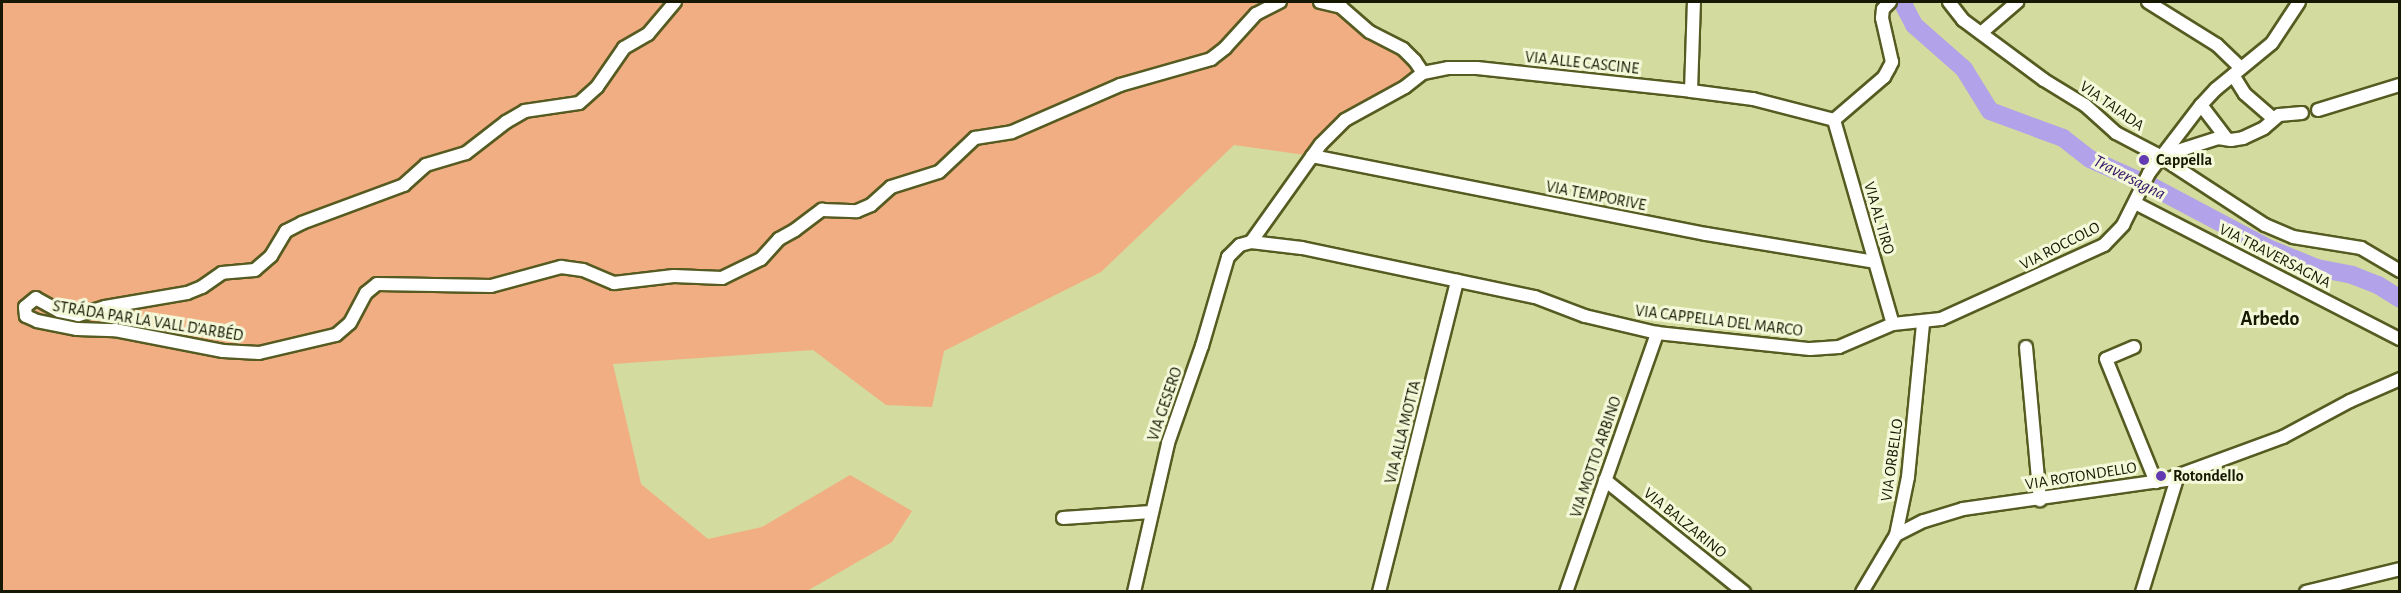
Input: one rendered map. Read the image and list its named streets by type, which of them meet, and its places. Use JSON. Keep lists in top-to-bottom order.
{
  "streets": {
    "street": [
      "VIA ALLE CASCINE",
      "VIA TAIADA",
      "VIA TEMPORIVE",
      "VIA AL TIRO",
      "VIA ROCCOLO",
      "VIA TRAVERSAGNA",
      "STRÁDA PAR LA VALL D'ARBÉD",
      "VIA CAPPELLA DEL MARCO",
      "VIA GESERO",
      "VIA ALLA MOTTA",
      "VIA MOTTO ARBINO",
      "VIA ORBELLO",
      "VIA ROTONDELLO",
      "VIA BALZARINO"
    ]
  },
  "crossings": [
    ["VIA ALLE CASCINE", "VIA TEMPORIVE"],
    ["VIA ALLE CASCINE", "VIA AL TIRO"],
    ["VIA ALLE CASCINE", "VIA CAPPELLA DEL MARCO"],
    ["VIA ALLE CASCINE", "VIA GESERO"],
    ["VIA TAIADA", "VIA ROCCOLO"],
    ["VIA TEMPORIVE", "VIA AL TIRO"],
    ["VIA AL TIRO", "VIA CAPPELLA DEL MARCO"],
    ["VIA ROCCOLO", "VIA TRAVERSAGNA"],
    ["VIA ROCCOLO", "VIA CAPPELLA DEL MARCO"],
    ["VIA CAPPELLA DEL MARCO", "VIA GESERO"],
    ["VIA CAPPELLA DEL MARCO", "VIA ALLA MOTTA"],
    ["VIA CAPPELLA DEL MARCO", "VIA MOTTO ARBINO"],
    ["VIA CAPPELLA DEL MARCO", "VIA ORBELLO"],
    ["VIA MOTTO ARBINO", "VIA BALZARINO"],
    ["VIA ORBELLO", "VIA ROTONDELLO"]
  ],
  "districts": ["Arbedo"],
  "water": ["Traversagna"],
  "places": ["Cappella", "Rotondello"]
}
